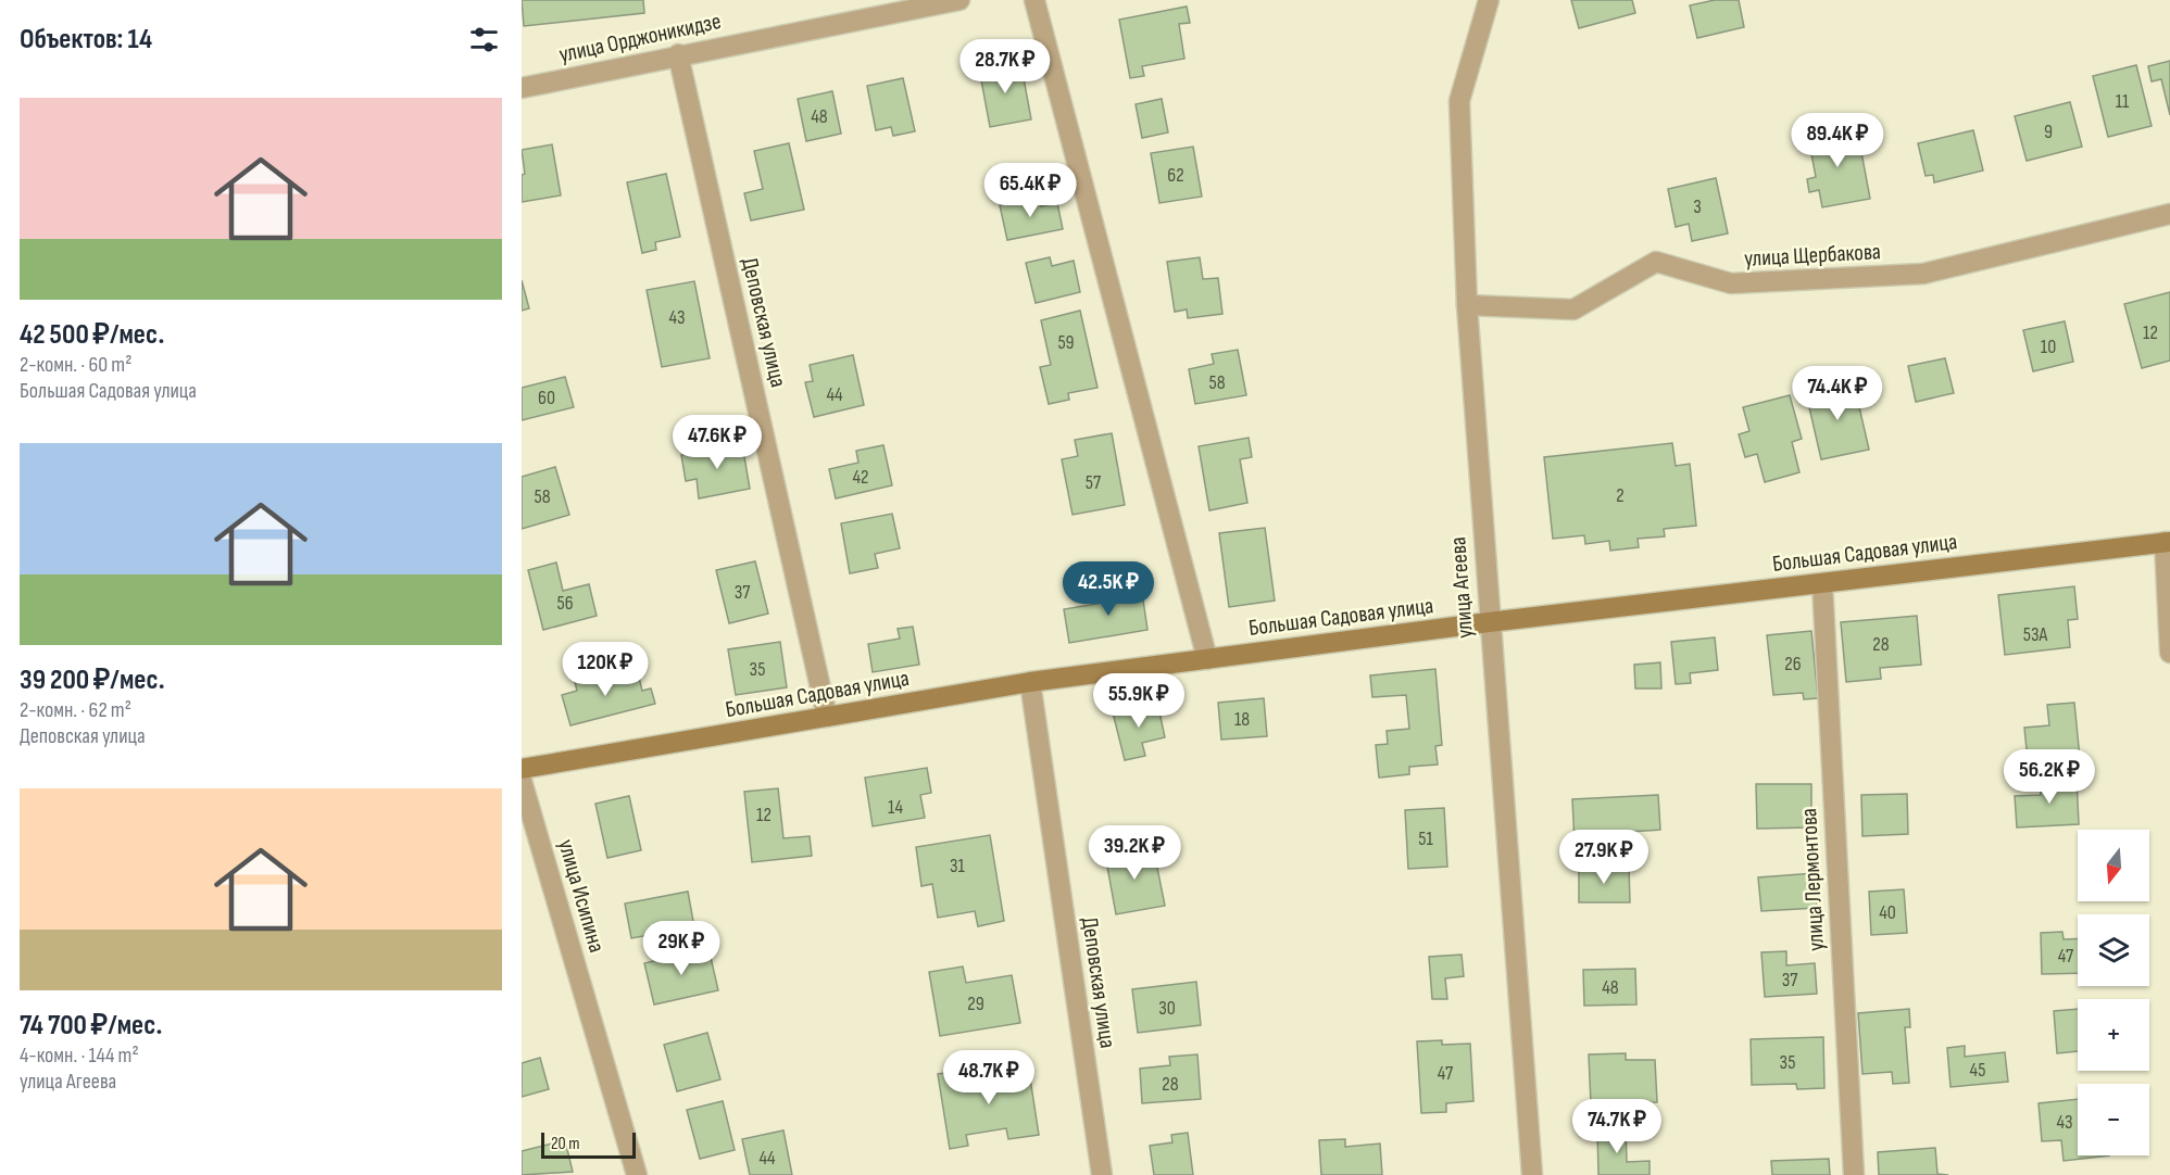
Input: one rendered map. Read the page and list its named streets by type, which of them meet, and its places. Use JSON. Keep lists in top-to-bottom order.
{
  "streets": {
    "main road": ["Большая Садовая улица"],
    "street": [
      "улица Орджоникидзе",
      "улица Щербакова",
      "Деповская улица",
      "улица Агеева",
      "улица Лермонтова",
      "улица Исипина"
    ]
  },
  "crossings": [
    ["улица Орджоникидзе", "Деповская улица"],
    ["улица Щербакова", "улица Агеева"],
    ["Деповская улица", "Большая Садовая улица"],
    ["Большая Садовая улица", "улица Агеева"],
    ["Большая Садовая улица", "улица Лермонтова"]
  ],
  "house_numbers": [
    "11",
    "48",
    "9",
    "62",
    "3",
    "43",
    "12",
    "59",
    "10",
    "58",
    "44",
    "60",
    "42",
    "57",
    "2",
    "58",
    "37",
    "56",
    "53А",
    "28",
    "26",
    "35",
    "18",
    "14",
    "12",
    "51",
    "31",
    "40",
    "47",
    "37",
    "48",
    "29",
    "30",
    "35",
    "45",
    "47",
    "28",
    "43",
    "44"
  ],
  "scale_bar": "20 m",
  "north": "bottom",
  "page": {
    "heading": "Объектов: 14",
    "price": [
      "28.7K ₽",
      "89.4K ₽",
      "65.4K ₽",
      "74.4K ₽",
      "47.6K ₽",
      "42.5K ₽",
      "120K ₽",
      "55.9K ₽",
      "56.2K ₽",
      "39.2K ₽",
      "27.9K ₽",
      "29K ₽",
      "48.7K ₽",
      "74.7K ₽"
    ],
    "list": [
      {
        "name": "42 500 ₽/мес.",
        "note": "2-комн. · 60 m² · Большая Садовая улица"
      },
      {
        "name": "39 200 ₽/мес.",
        "note": "2-комн. · 62 m² · Деповская улица"
      },
      {
        "name": "74 700 ₽/мес.",
        "note": "4-комн. · 144 m² · улица Агеева"
      }
    ],
    "map_buttons": ["+", "−"],
    "scale": "20 m"
  }
}
